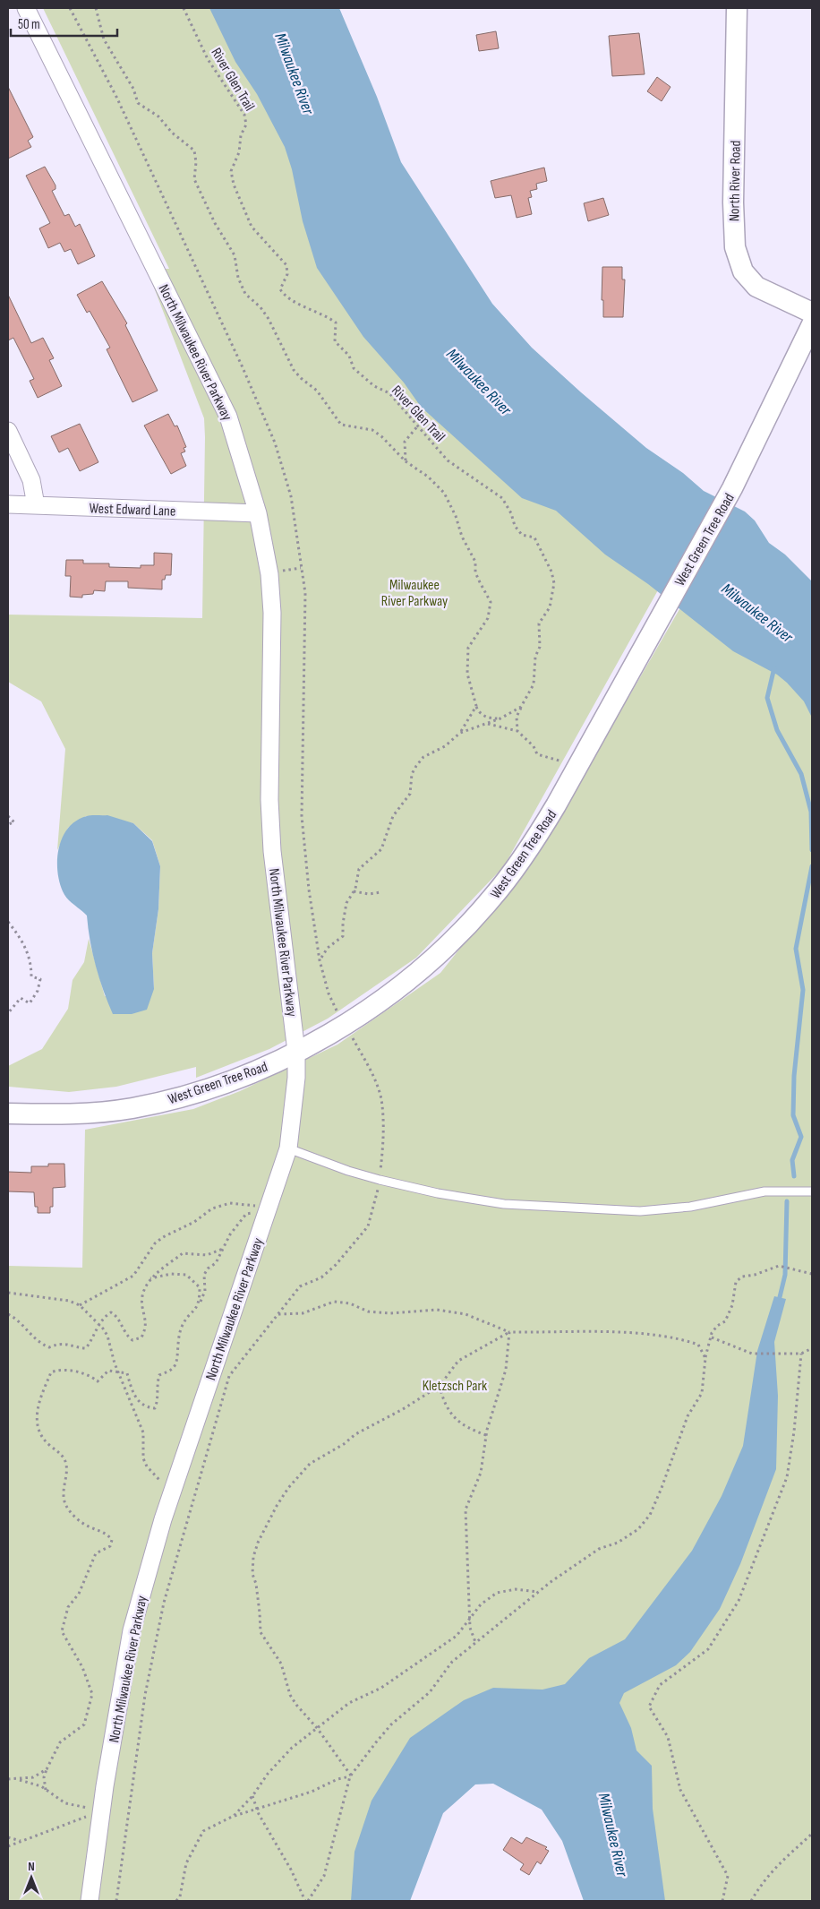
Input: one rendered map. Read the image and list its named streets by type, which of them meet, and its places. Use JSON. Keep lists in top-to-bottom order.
{
  "streets": {
    "street": [
      "North River Road",
      "North Milwaukee River Parkway",
      "West Edward Lane",
      "West Green Tree Road"
    ],
    "path": ["River Glen Trail"]
  },
  "crossings": [
    ["North Milwaukee River Parkway", "West Edward Lane"],
    ["North Milwaukee River Parkway", "West Green Tree Road"]
  ],
  "water": ["Milwaukee River"],
  "parks": ["Milwaukee River Parkway", "Kletzsch Park"],
  "scale_bar": "50 m",
  "north": "top"
}
